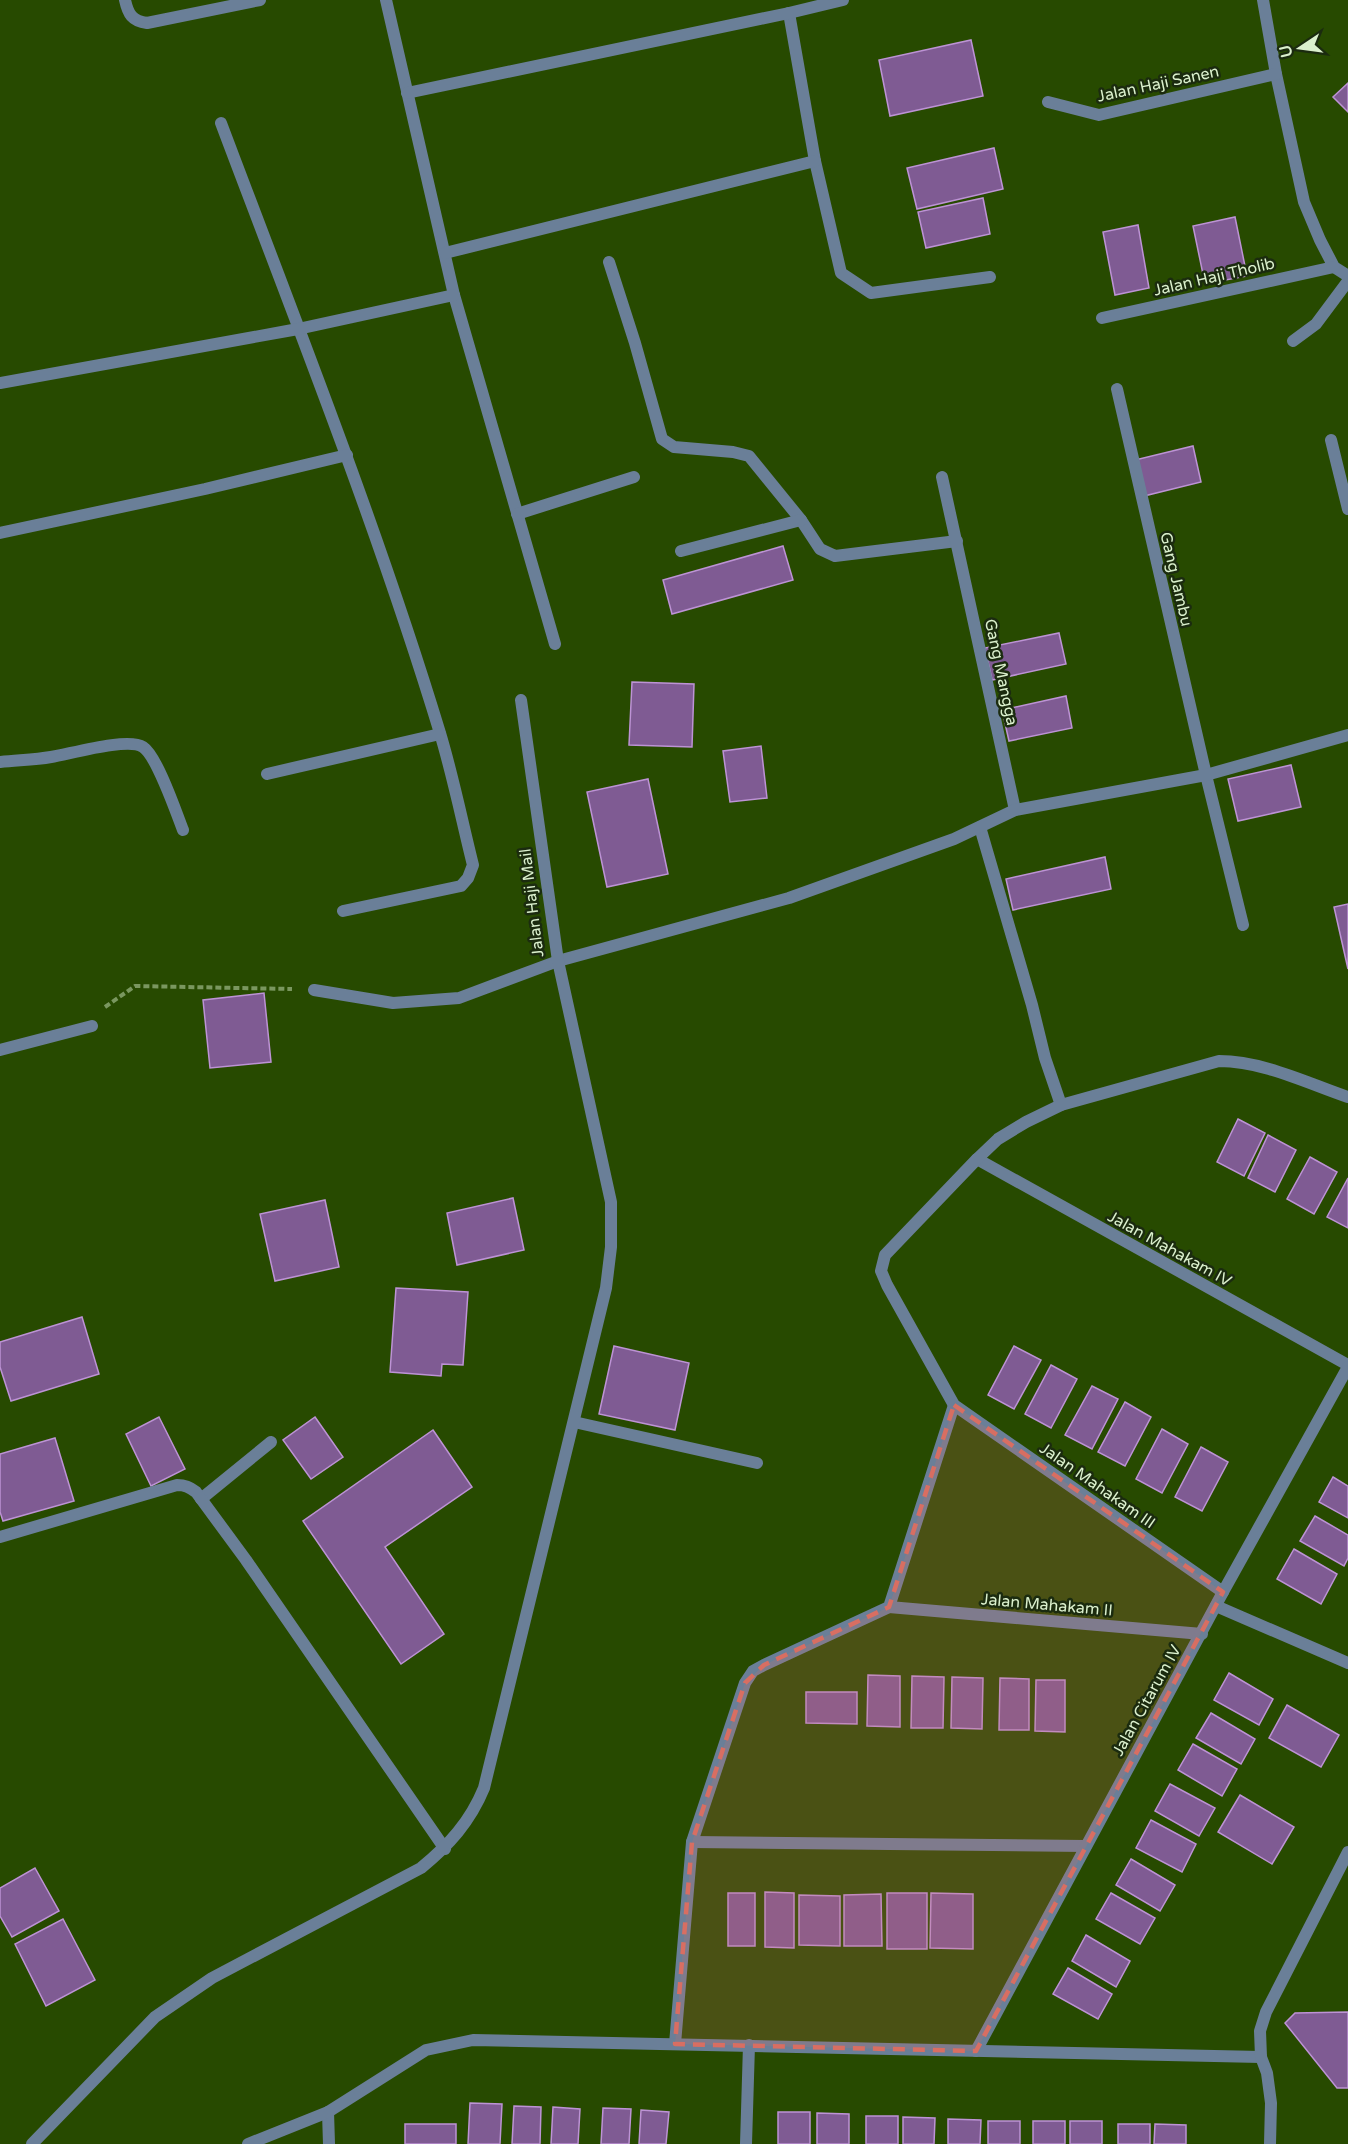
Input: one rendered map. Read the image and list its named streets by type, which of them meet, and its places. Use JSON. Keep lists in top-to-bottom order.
{
  "streets": {
    "street": [
      "Jalan Haji Sanen",
      "Jalan Haji Tholib",
      "Gang Jambu",
      "Gang Mangga",
      "Jalan Haji Mail",
      "Jalan Mahakam IV",
      "Jalan Mahakam III",
      "Jalan Mahakam II",
      "Jalan Citarum IV"
    ]
  },
  "crossings": [
    ["Jalan Mahakam IV", "Jalan Citarum IV"],
    ["Jalan Mahakam III", "Jalan Citarum IV"],
    ["Jalan Mahakam II", "Jalan Citarum IV"]
  ],
  "north": "left"
}
